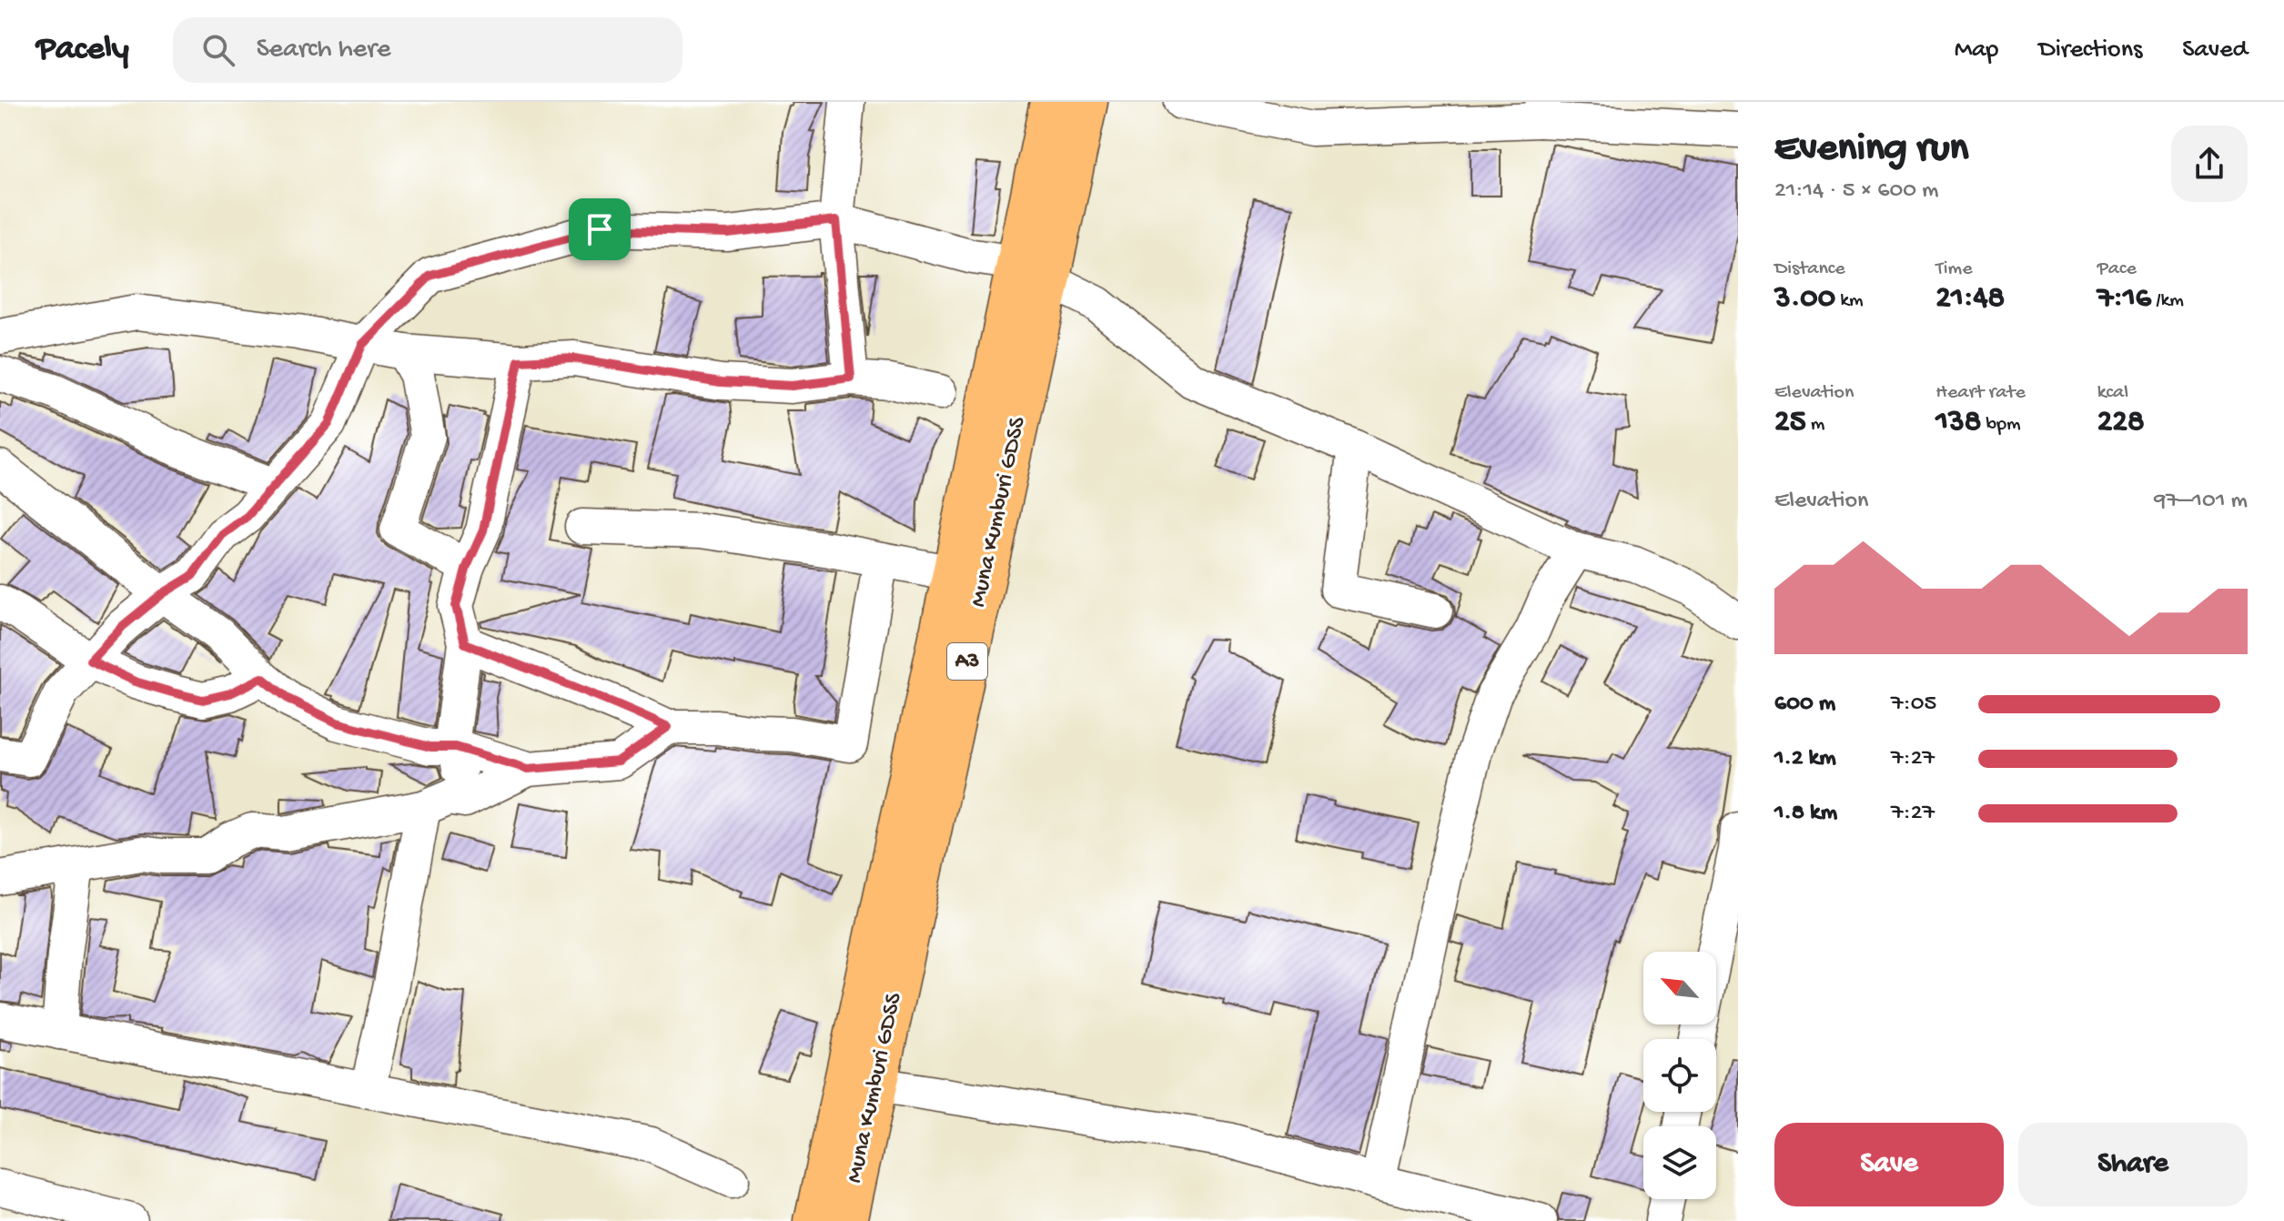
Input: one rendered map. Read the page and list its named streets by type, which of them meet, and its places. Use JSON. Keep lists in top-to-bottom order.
{
  "streets": {
    "highway": ["Muna Kumburi GDSS", "A3"]
  },
  "north": "top left",
  "page": {
    "header": "Pacely",
    "search": "Search here",
    "nav": ["Map", "Directions", "Saved"],
    "heading": ["Evening run", "21:14 · 5 × 600 m"],
    "stats": [
      ["Distance", "3.00 km"],
      ["Time", "21:48"],
      ["Pace", "7:16 /km"],
      ["Elevation", "25 m"],
      ["Heart rate", "138 bpm"],
      ["kcal", "228"]
    ],
    "chart": ["Elevation", "97–101 m"],
    "list": [
      {
        "name": "600 m",
        "note": "7:05"
      },
      {
        "name": "1.2 km",
        "note": "7:27"
      },
      {
        "name": "1.8 km",
        "note": "7:27"
      }
    ],
    "buttons": ["Save", "Share"]
  }
}
